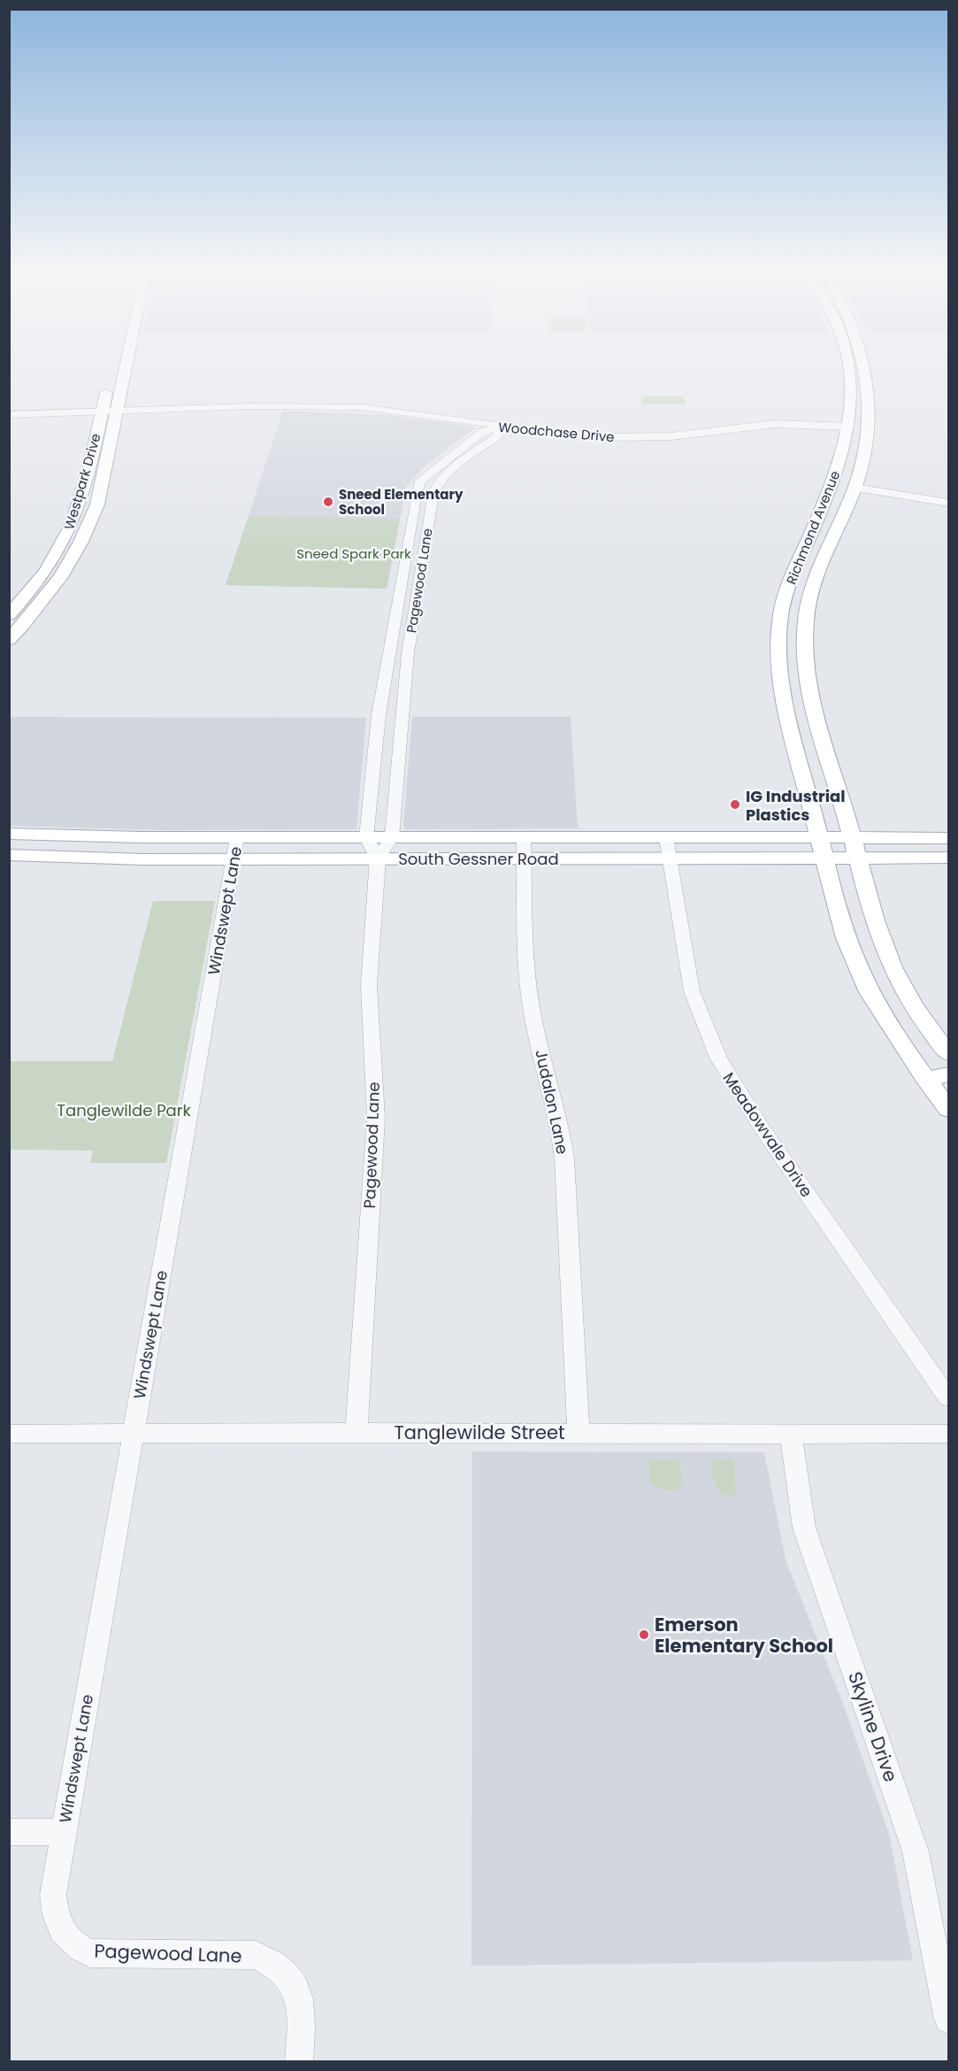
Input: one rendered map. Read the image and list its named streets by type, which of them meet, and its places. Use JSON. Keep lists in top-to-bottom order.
{
  "streets": {
    "main road": ["Westpark Drive", "Richmond Avenue", "South Gessner Road"],
    "street": [
      "Woodchase Drive",
      "Pagewood Lane",
      "Windswept Lane",
      "Judalon Lane",
      "Meadowvale Drive",
      "Tanglewilde Street",
      "Skyline Drive"
    ]
  },
  "crossings": [
    ["Woodchase Drive", "Westpark Drive"],
    ["Woodchase Drive", "Richmond Avenue"],
    ["Woodchase Drive", "Pagewood Lane"],
    ["Richmond Avenue", "South Gessner Road"],
    ["Pagewood Lane", "South Gessner Road"],
    ["Pagewood Lane", "Windswept Lane"],
    ["Pagewood Lane", "Tanglewilde Street"],
    ["South Gessner Road", "Windswept Lane"],
    ["South Gessner Road", "Judalon Lane"],
    ["South Gessner Road", "Meadowvale Drive"],
    ["Windswept Lane", "Tanglewilde Street"],
    ["Judalon Lane", "Tanglewilde Street"],
    ["Tanglewilde Street", "Skyline Drive"]
  ],
  "parks": ["Sneed Spark Park", "Tanglewilde Park"],
  "places": ["Sneed Elementary School", "IG Industrial Plastics", "Emerson Elementary School"]
}
